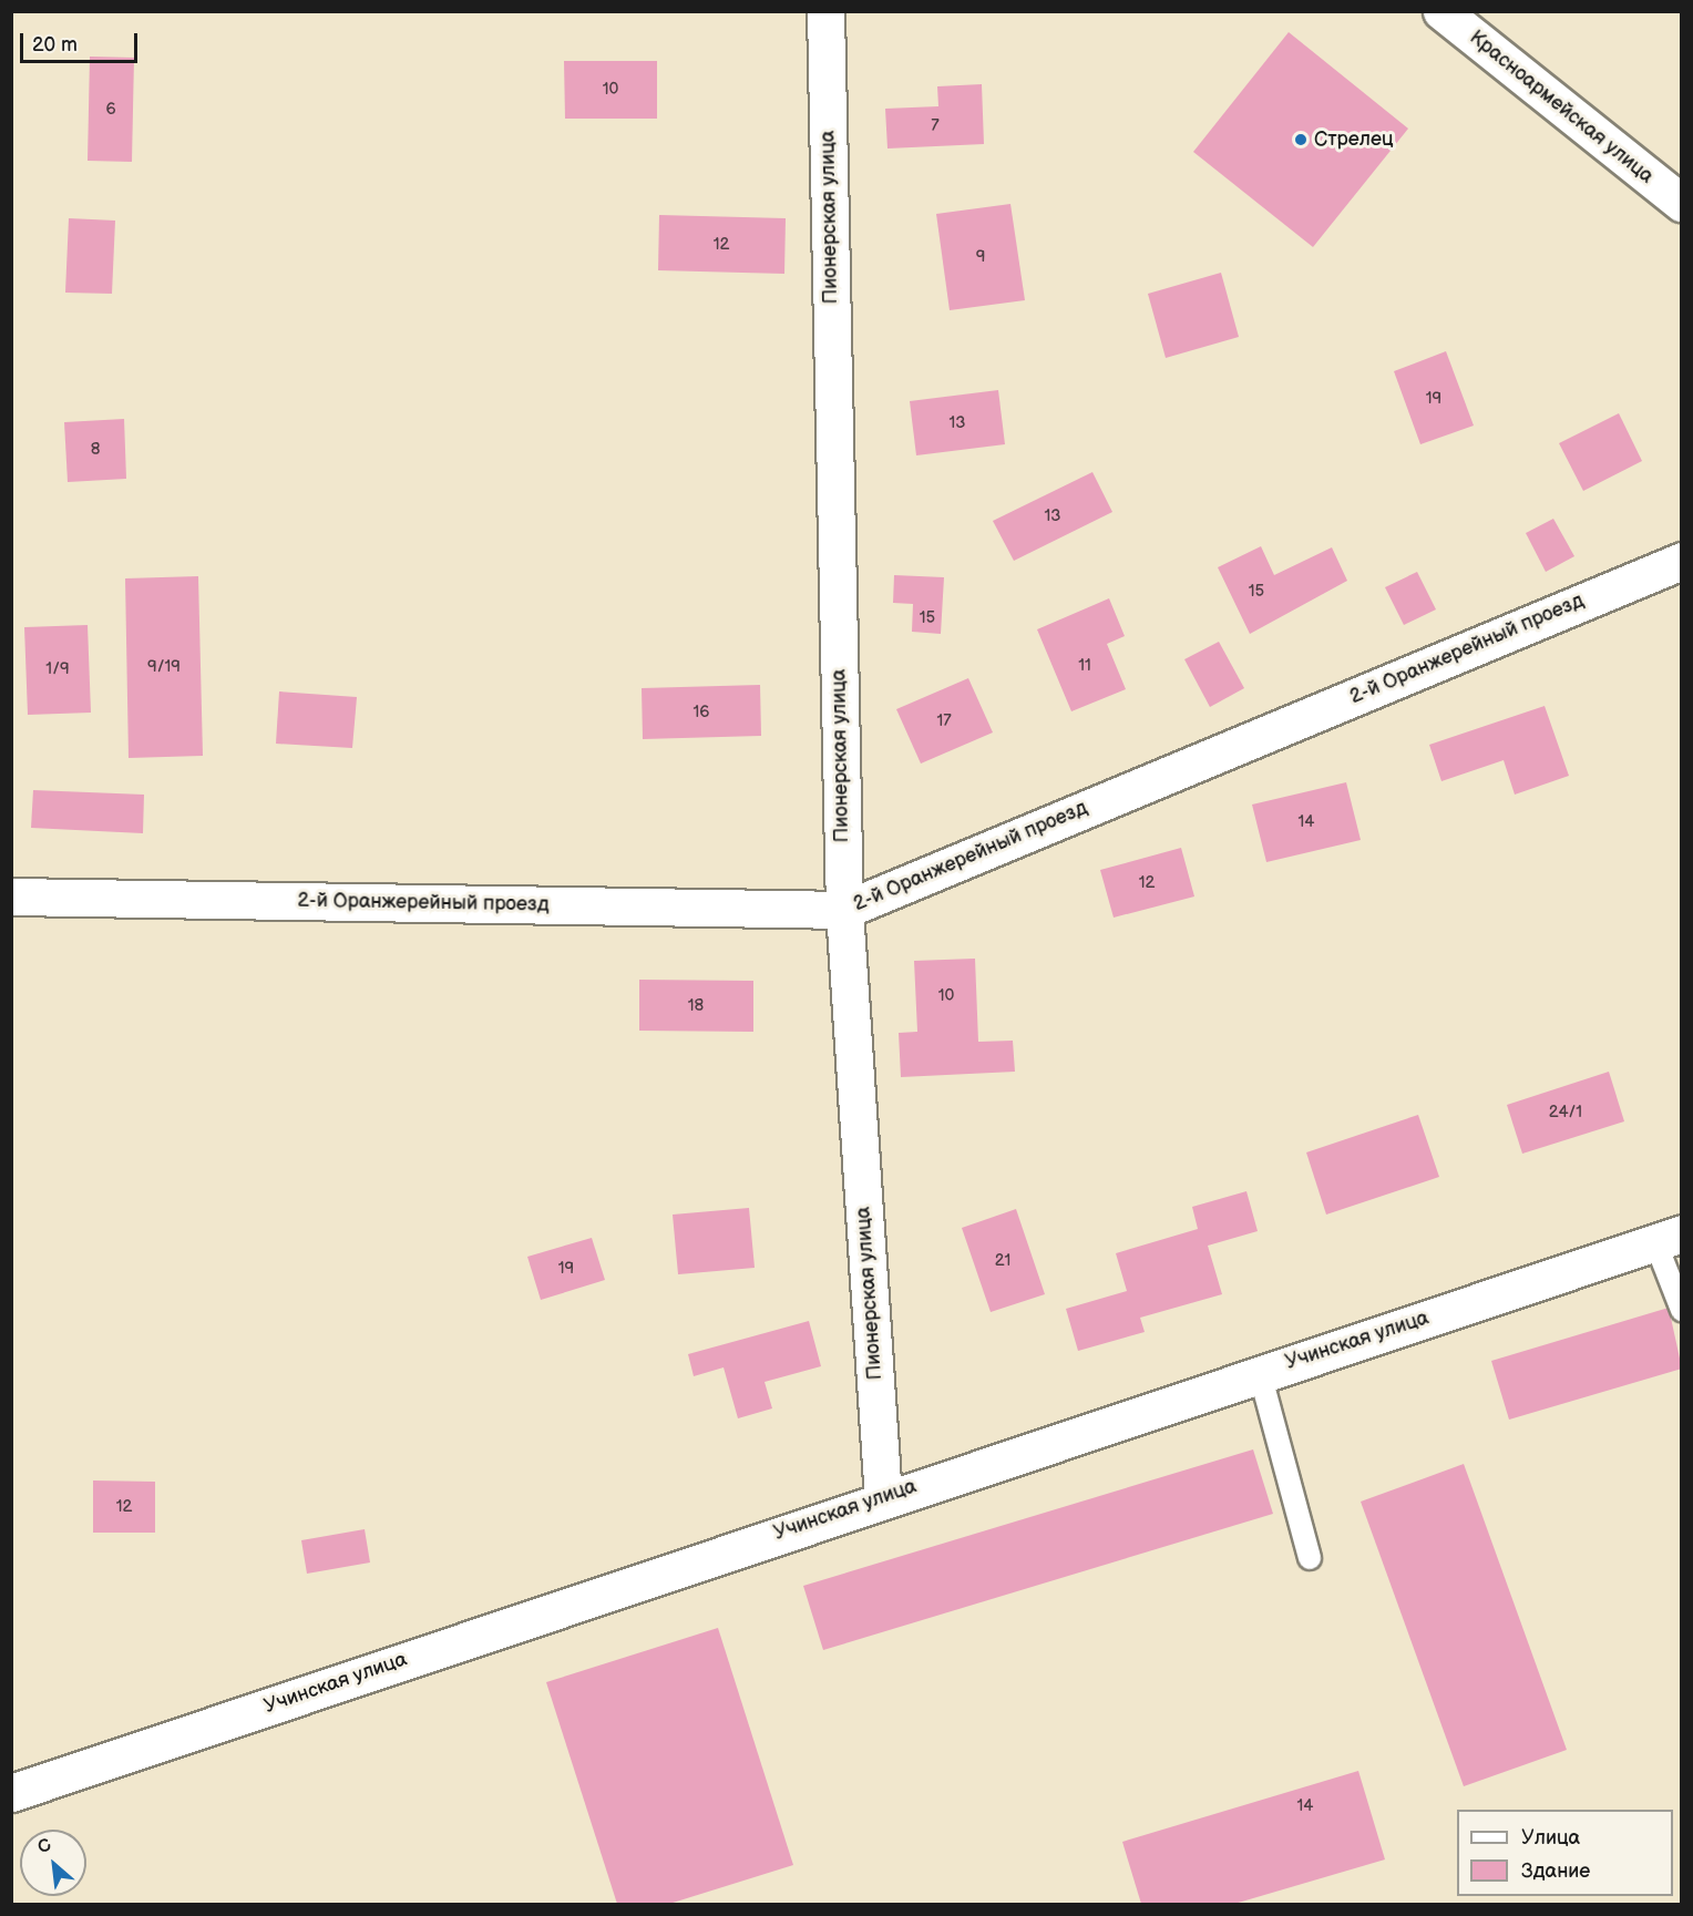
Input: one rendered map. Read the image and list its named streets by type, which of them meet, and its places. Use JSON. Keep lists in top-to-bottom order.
{
  "streets": {
    "street": [
      "Красноармейская улица",
      "Пионерская улица",
      "2-й Оранжерейный проезд",
      "Учинская улица"
    ]
  },
  "crossings": [
    ["Пионерская улица", "2-й Оранжерейный проезд"],
    ["Пионерская улица", "Учинская улица"]
  ],
  "places": ["Стрелец"],
  "house_numbers": [
    "10",
    "6",
    "7",
    "12",
    "9",
    "19",
    "13",
    "8",
    "13",
    "15",
    "15",
    "11",
    "9/19",
    "1/9",
    "16",
    "17",
    "14",
    "12",
    "10",
    "18",
    "24/1",
    "21",
    "19",
    "12",
    "14"
  ],
  "legend": ["Улица", "Здание"],
  "scale_bar": "20 m",
  "north": "top left"
}
